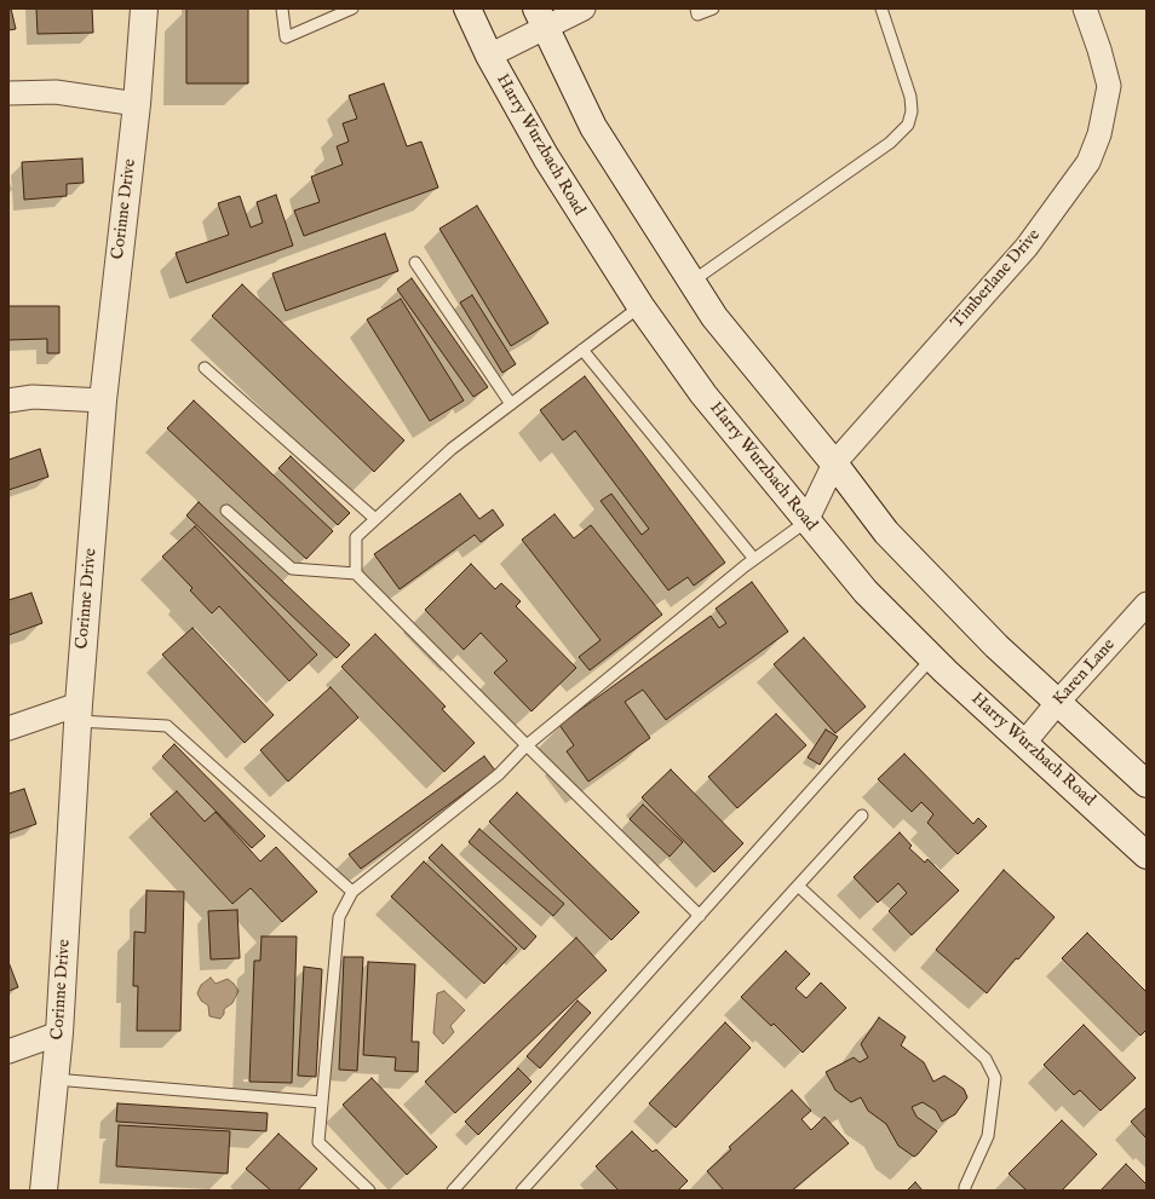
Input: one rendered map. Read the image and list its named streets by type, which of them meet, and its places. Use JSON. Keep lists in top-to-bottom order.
{
  "streets": {
    "main road": ["Harry Wurzbach Road", "Corinne Drive"],
    "street": ["Timberlane Drive", "Karen Lane"]
  },
  "crossings": [
    ["Harry Wurzbach Road", "Timberlane Drive"],
    ["Harry Wurzbach Road", "Karen Lane"]
  ]
}
